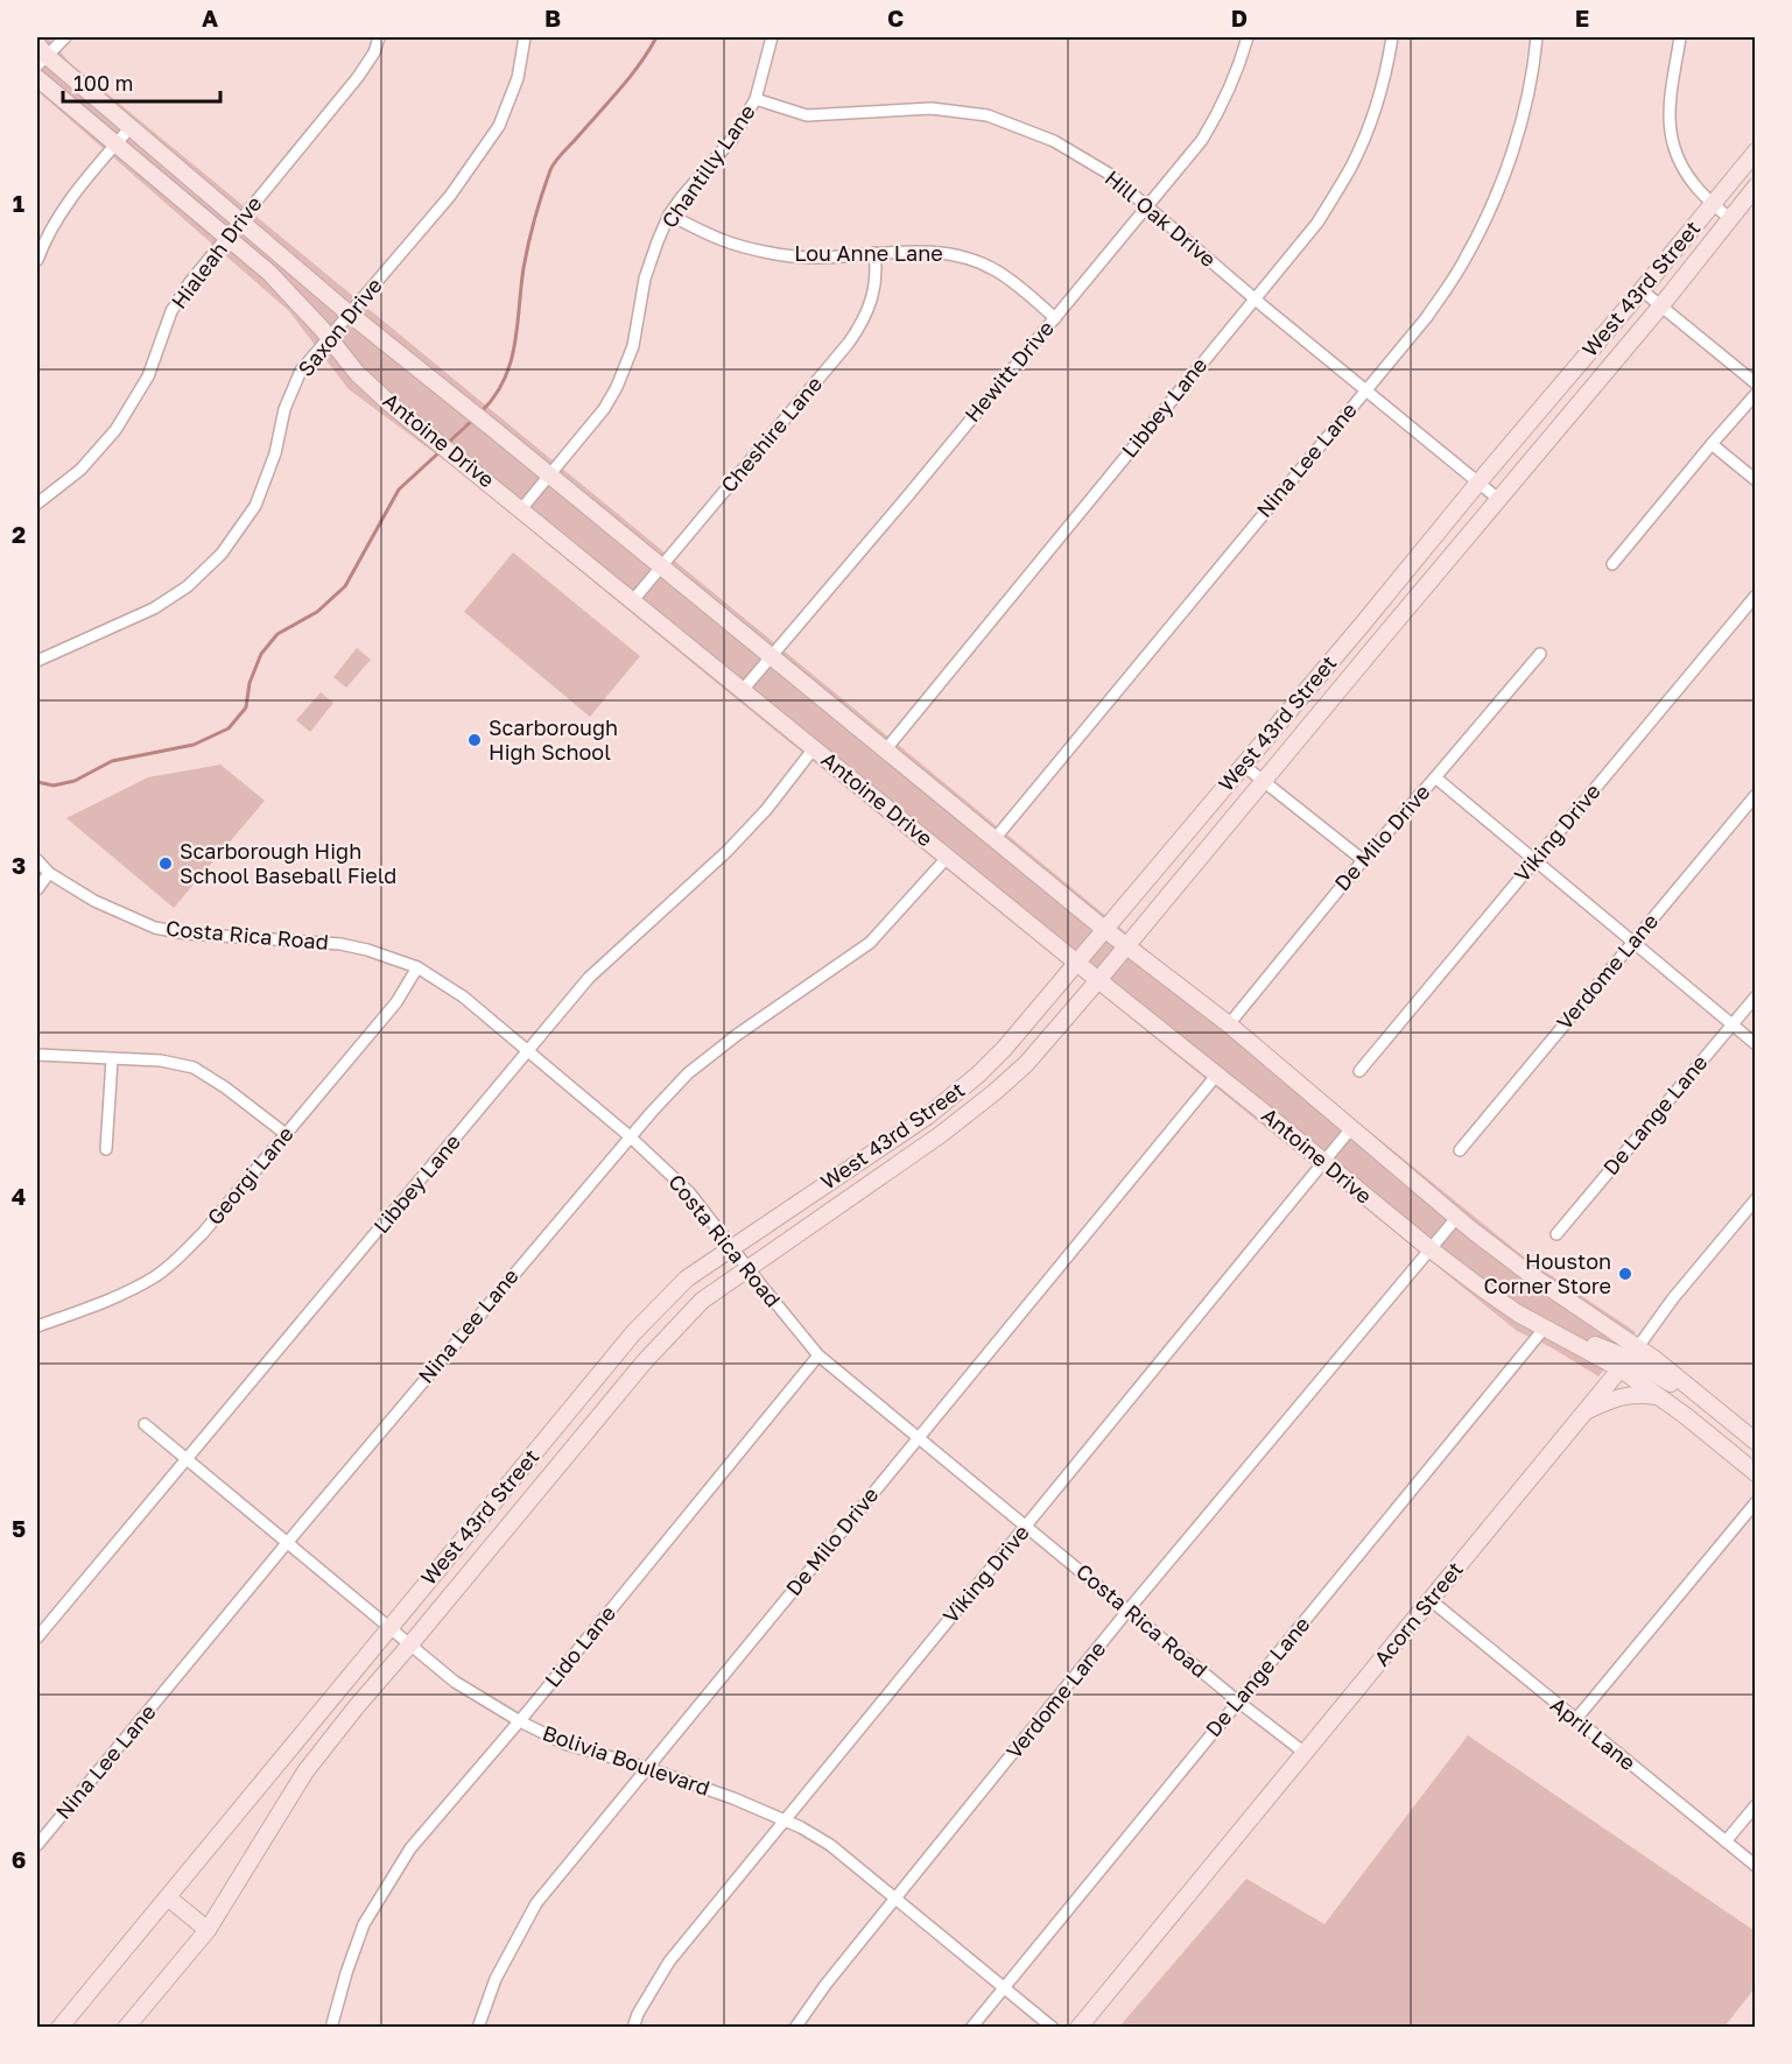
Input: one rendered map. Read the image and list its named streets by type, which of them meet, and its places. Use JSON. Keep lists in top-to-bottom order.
{
  "streets": {
    "main road": ["West 43rd Street", "Antoine Drive", "Acorn Street"],
    "street": [
      "Chantilly Lane",
      "Hill Oak Drive",
      "Hialeah Drive",
      "Lou Anne Lane",
      "Saxon Drive",
      "Hewitt Drive",
      "Libbey Lane",
      "Cheshire Lane",
      "Nina Lee Lane",
      "Viking Drive",
      "De Milo Drive",
      "Costa Rica Road",
      "Verdome Lane",
      "De Lange Lane",
      "Georgi Lane",
      "Lido Lane",
      "April Lane",
      "Bolivia Boulevard"
    ]
  },
  "crossings": [
    ["Chantilly Lane", "Hill Oak Drive"],
    ["Chantilly Lane", "Lou Anne Lane"],
    ["Chantilly Lane", "Antoine Drive"],
    ["Hill Oak Drive", "West 43rd Street"],
    ["Hill Oak Drive", "Hewitt Drive"],
    ["Hill Oak Drive", "Libbey Lane"],
    ["Hill Oak Drive", "Nina Lee Lane"],
    ["Hialeah Drive", "Antoine Drive"],
    ["Lou Anne Lane", "Hewitt Drive"],
    ["Lou Anne Lane", "Cheshire Lane"],
    ["West 43rd Street", "Antoine Drive"],
    ["West 43rd Street", "Costa Rica Road"],
    ["West 43rd Street", "Bolivia Boulevard"],
    ["Saxon Drive", "Antoine Drive"],
    ["Hewitt Drive", "Antoine Drive"],
    ["Libbey Lane", "Antoine Drive"],
    ["Libbey Lane", "Costa Rica Road"],
    ["Libbey Lane", "Bolivia Boulevard"],
    ["Cheshire Lane", "Antoine Drive"],
    ["Antoine Drive", "Nina Lee Lane"],
    ["Antoine Drive", "Viking Drive"],
    ["Antoine Drive", "De Milo Drive"],
    ["Antoine Drive", "Verdome Lane"],
    ["Antoine Drive", "De Lange Lane"],
    ["Antoine Drive", "Acorn Street"],
    ["Nina Lee Lane", "Costa Rica Road"],
    ["Nina Lee Lane", "Bolivia Boulevard"],
    ["Viking Drive", "Costa Rica Road"],
    ["Viking Drive", "Bolivia Boulevard"],
    ["De Milo Drive", "Costa Rica Road"],
    ["De Milo Drive", "Bolivia Boulevard"],
    ["Costa Rica Road", "Verdome Lane"],
    ["Costa Rica Road", "De Lange Lane"],
    ["Costa Rica Road", "Georgi Lane"],
    ["Costa Rica Road", "Acorn Street"],
    ["Costa Rica Road", "Lido Lane"],
    ["Verdome Lane", "Bolivia Boulevard"],
    ["De Lange Lane", "Bolivia Boulevard"],
    ["Acorn Street", "April Lane"],
    ["Lido Lane", "Bolivia Boulevard"]
  ],
  "places": ["Scarborough High School", "Scarborough High School Baseball Field", "Houston Corner Store"],
  "scale_bar": "100 m",
  "grid": {
    "columns": [
      "A",
      "B",
      "C",
      "D",
      "E"
    ],
    "rows": [
      "1",
      "2",
      "3",
      "4",
      "5",
      "6"
    ]
  }
}
